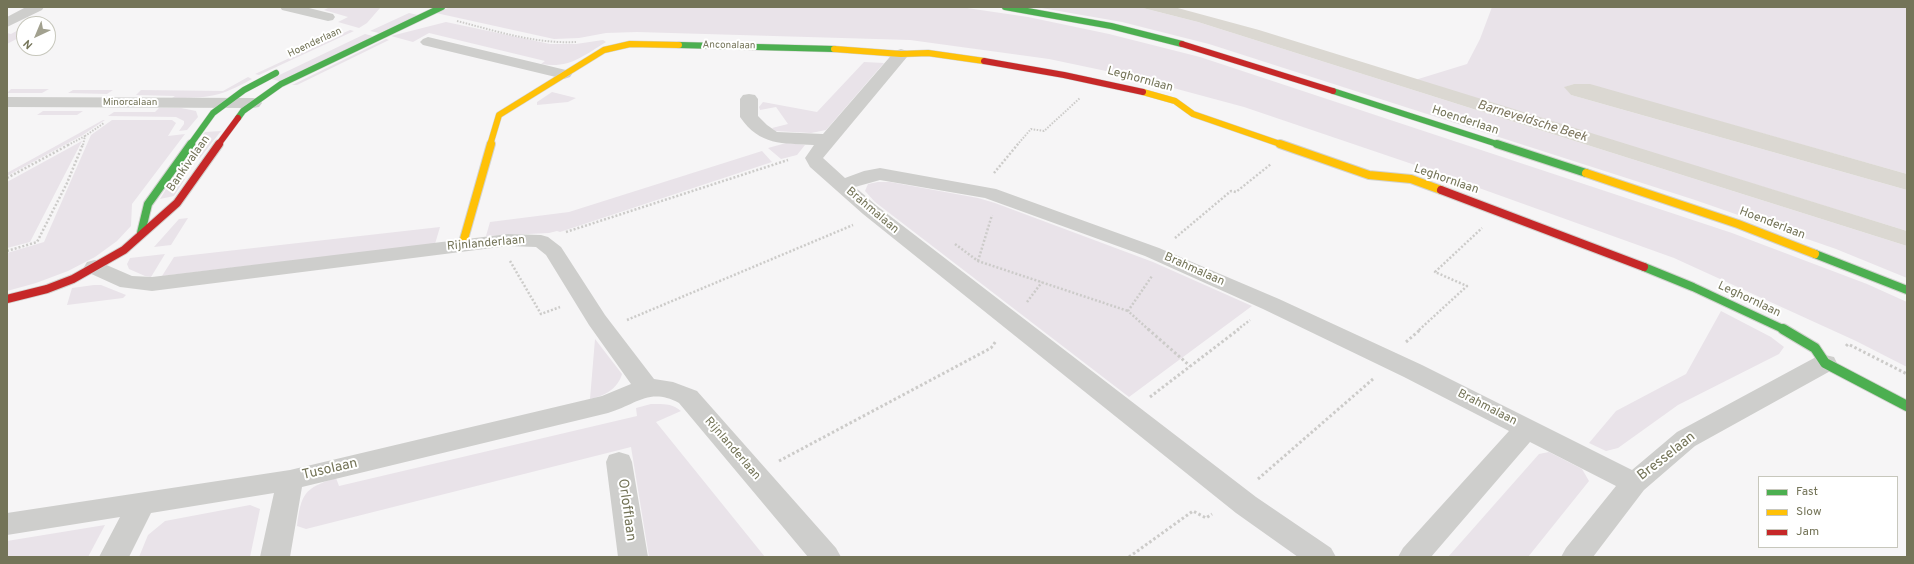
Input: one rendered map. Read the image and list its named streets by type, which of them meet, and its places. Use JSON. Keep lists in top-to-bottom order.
{
  "streets": {
    "street": [
      "Hoenderlaan",
      "Anconalaan",
      "Leghornlaan",
      "Minorcalaan",
      "Bankivalaan",
      "Brahmalaan",
      "Rijnlanderlaan",
      "Bresselaan",
      "Tusolaan",
      "Orlofflaan"
    ]
  },
  "crossings": [
    ["Hoenderlaan", "Minorcalaan"],
    ["Hoenderlaan", "Bankivalaan"],
    ["Anconalaan", "Leghornlaan"],
    ["Anconalaan", "Rijnlanderlaan"],
    ["Leghornlaan", "Bresselaan"],
    ["Minorcalaan", "Bankivalaan"],
    ["Bankivalaan", "Rijnlanderlaan"],
    ["Brahmalaan", "Bresselaan"],
    ["Rijnlanderlaan", "Tusolaan"]
  ],
  "water": ["Barneveldsche Beek"],
  "legend": ["Fast", "Slow", "Jam"],
  "north": "bottom left"
}
